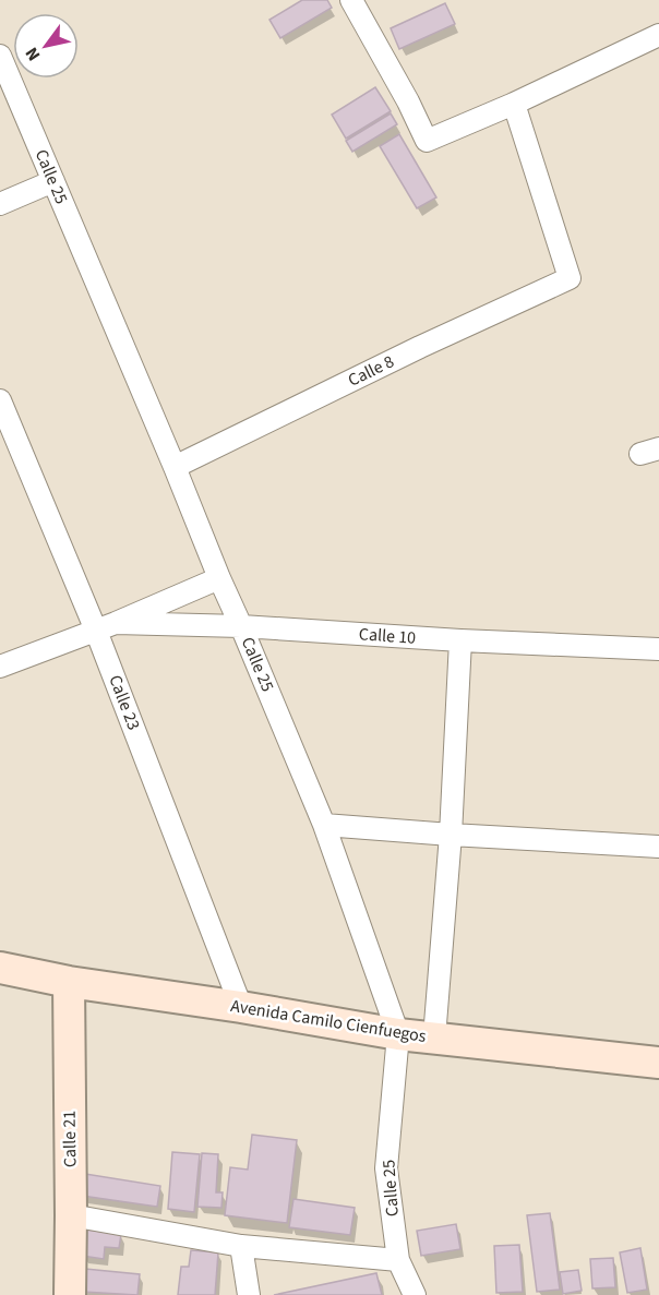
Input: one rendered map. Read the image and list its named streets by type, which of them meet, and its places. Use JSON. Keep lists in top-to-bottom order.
{
  "streets": {
    "main road": ["Avenida Camilo Cienfuegos", "Calle 21"],
    "street": [
      "Calle 25",
      "Calle 8",
      "Calle 10",
      "Calle 23"
    ]
  },
  "crossings": [
    ["Calle 25", "Calle 8"],
    ["Calle 25", "Calle 10"],
    ["Calle 25", "Avenida Camilo Cienfuegos"],
    ["Calle 10", "Calle 23"],
    ["Calle 23", "Avenida Camilo Cienfuegos"],
    ["Avenida Camilo Cienfuegos", "Calle 21"]
  ],
  "north": "bottom left"
}
